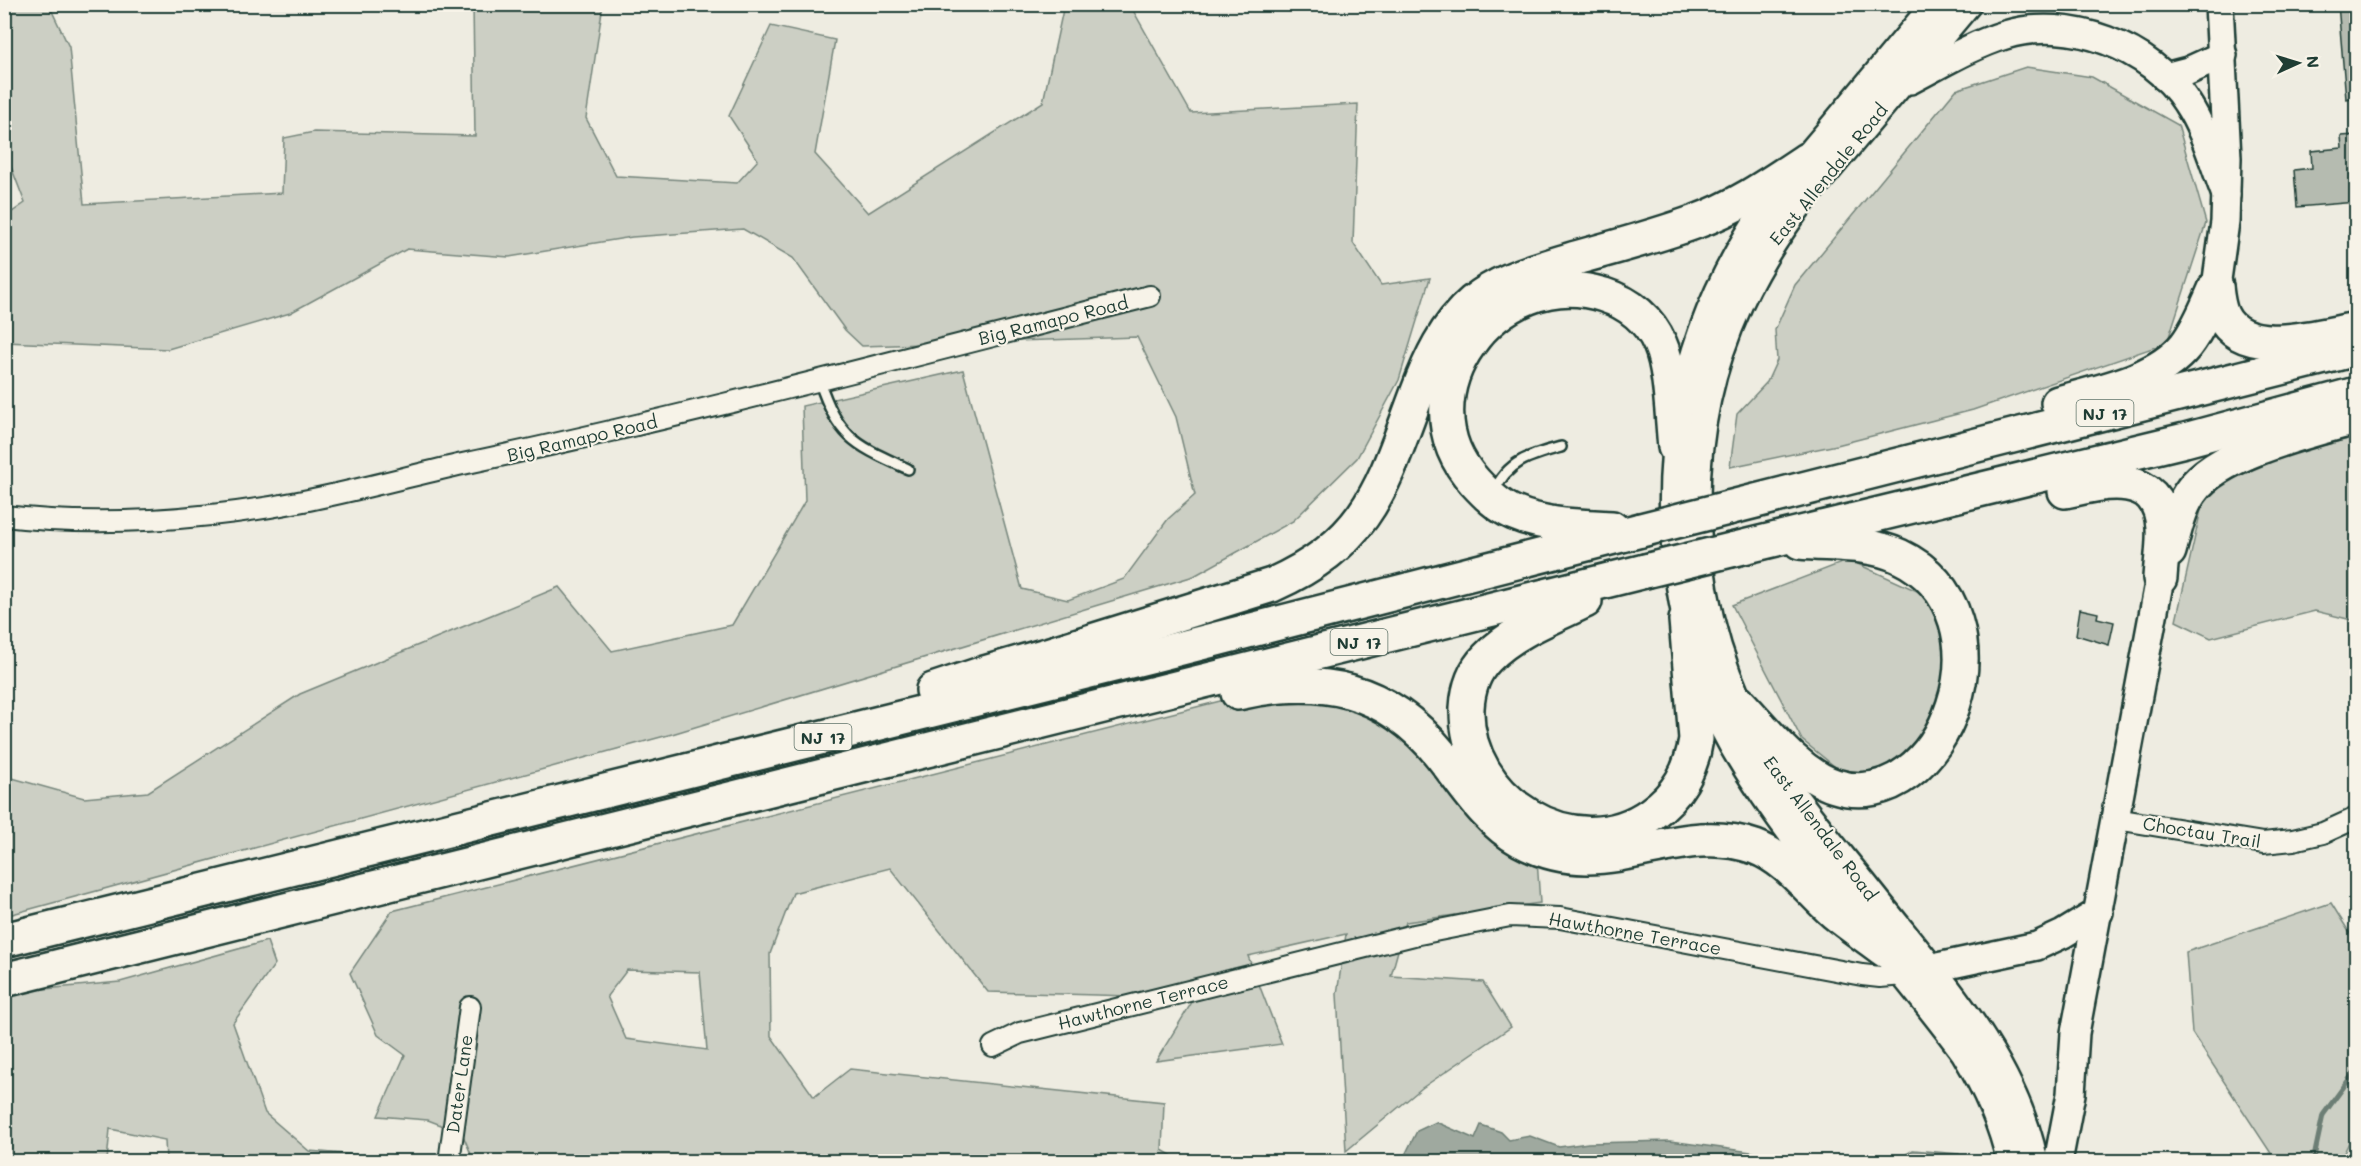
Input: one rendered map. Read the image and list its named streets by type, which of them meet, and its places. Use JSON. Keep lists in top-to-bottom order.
{
  "streets": {
    "highway": ["NJ 17"],
    "main road": ["East Allendale Road", "Hawthorne Terrace"],
    "street": ["Big Ramapo Road", "Choctau Trail", "Dater Lane"]
  },
  "crossings": [
    ["East Allendale Road", "Hawthorne Terrace"]
  ],
  "north": "right"
}
